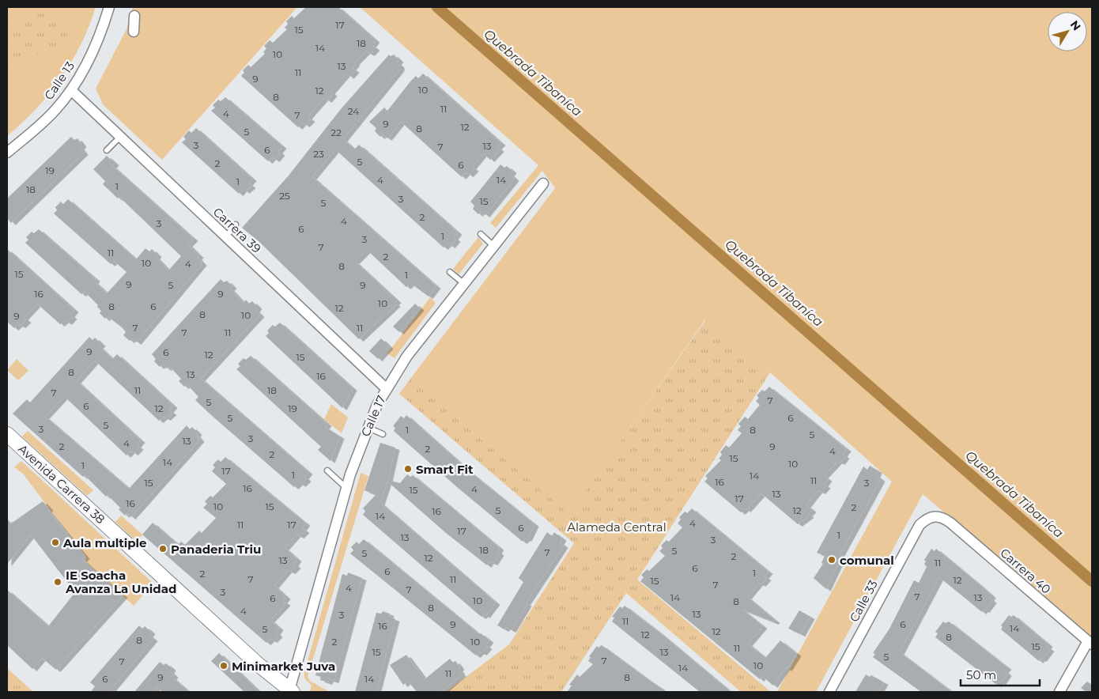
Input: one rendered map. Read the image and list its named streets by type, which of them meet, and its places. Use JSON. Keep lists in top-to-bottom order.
{
  "streets": {
    "main road": ["Avenida Carrera 38"],
    "street": [
      "Calle 13",
      "Carrera 39",
      "Calle 17",
      "Carrera 40",
      "Calle 33"
    ]
  },
  "crossings": [
    ["Calle 13", "Carrera 39"],
    ["Carrera 39", "Calle 17"],
    ["Calle 17", "Avenida Carrera 38"],
    ["Carrera 40", "Calle 33"]
  ],
  "water": ["Quebrada Tibaníca"],
  "parks": ["Alameda Central"],
  "places": [
    "Smart Fit",
    "Aula multiple",
    "Panaderia Triu",
    "comunal",
    "IE Soacha Avanza La Unidad",
    "Minimarket Juva"
  ],
  "house_numbers": [
    "17",
    "15",
    "18",
    "14",
    "10",
    "13",
    "11",
    "9",
    "10",
    "12",
    "8",
    "11",
    "24",
    "4",
    "7",
    "9",
    "12",
    "8",
    "5",
    "22",
    "3",
    "13",
    "7",
    "6",
    "23",
    "5",
    "2",
    "6",
    "19",
    "4",
    "14",
    "1",
    "1",
    "18",
    "25",
    "3",
    "15",
    "5",
    "2",
    "4",
    "3",
    "6",
    "1",
    "3",
    "7",
    "11",
    "2",
    "10",
    "4",
    "8",
    "15",
    "1",
    "9",
    "5",
    "9",
    "16",
    "9",
    "10",
    "8",
    "6",
    "12",
    "8",
    "10",
    "9",
    "7",
    "11",
    "7",
    "11",
    "9",
    "6",
    "12",
    "15",
    "8",
    "13",
    "16",
    "11",
    "18",
    "7",
    "7",
    "5",
    "6",
    "12",
    "19",
    "5",
    "6",
    "5",
    "3",
    "1",
    "8",
    "5",
    "3",
    "13",
    "4",
    "2",
    "9",
    "2",
    "4",
    "2",
    "15",
    "14",
    "10",
    "1",
    "17",
    "1",
    "14",
    "11",
    "16",
    "15",
    "3",
    "16",
    "4",
    "15",
    "13",
    "17",
    "16",
    "10",
    "15",
    "2",
    "5",
    "12",
    "16",
    "14",
    "4",
    "11",
    "17",
    "6",
    "17",
    "1",
    "13",
    "3",
    "18",
    "5",
    "7",
    "5",
    "2",
    "12",
    "13",
    "11",
    "6",
    "6",
    "1",
    "2",
    "7",
    "11",
    "12",
    "15",
    "7",
    "4",
    "7",
    "3",
    "7",
    "14",
    "13",
    "6",
    "10",
    "8",
    "8",
    "4",
    "13",
    "3",
    "11",
    "9",
    "6",
    "16",
    "14",
    "5",
    "12",
    "12",
    "8",
    "8",
    "2",
    "10",
    "15",
    "11",
    "15",
    "13",
    "5",
    "7",
    "7",
    "10",
    "14",
    "11",
    "9",
    "8",
    "6",
    "14"
  ],
  "scale_bar": "50 m",
  "north": "top right"
}
